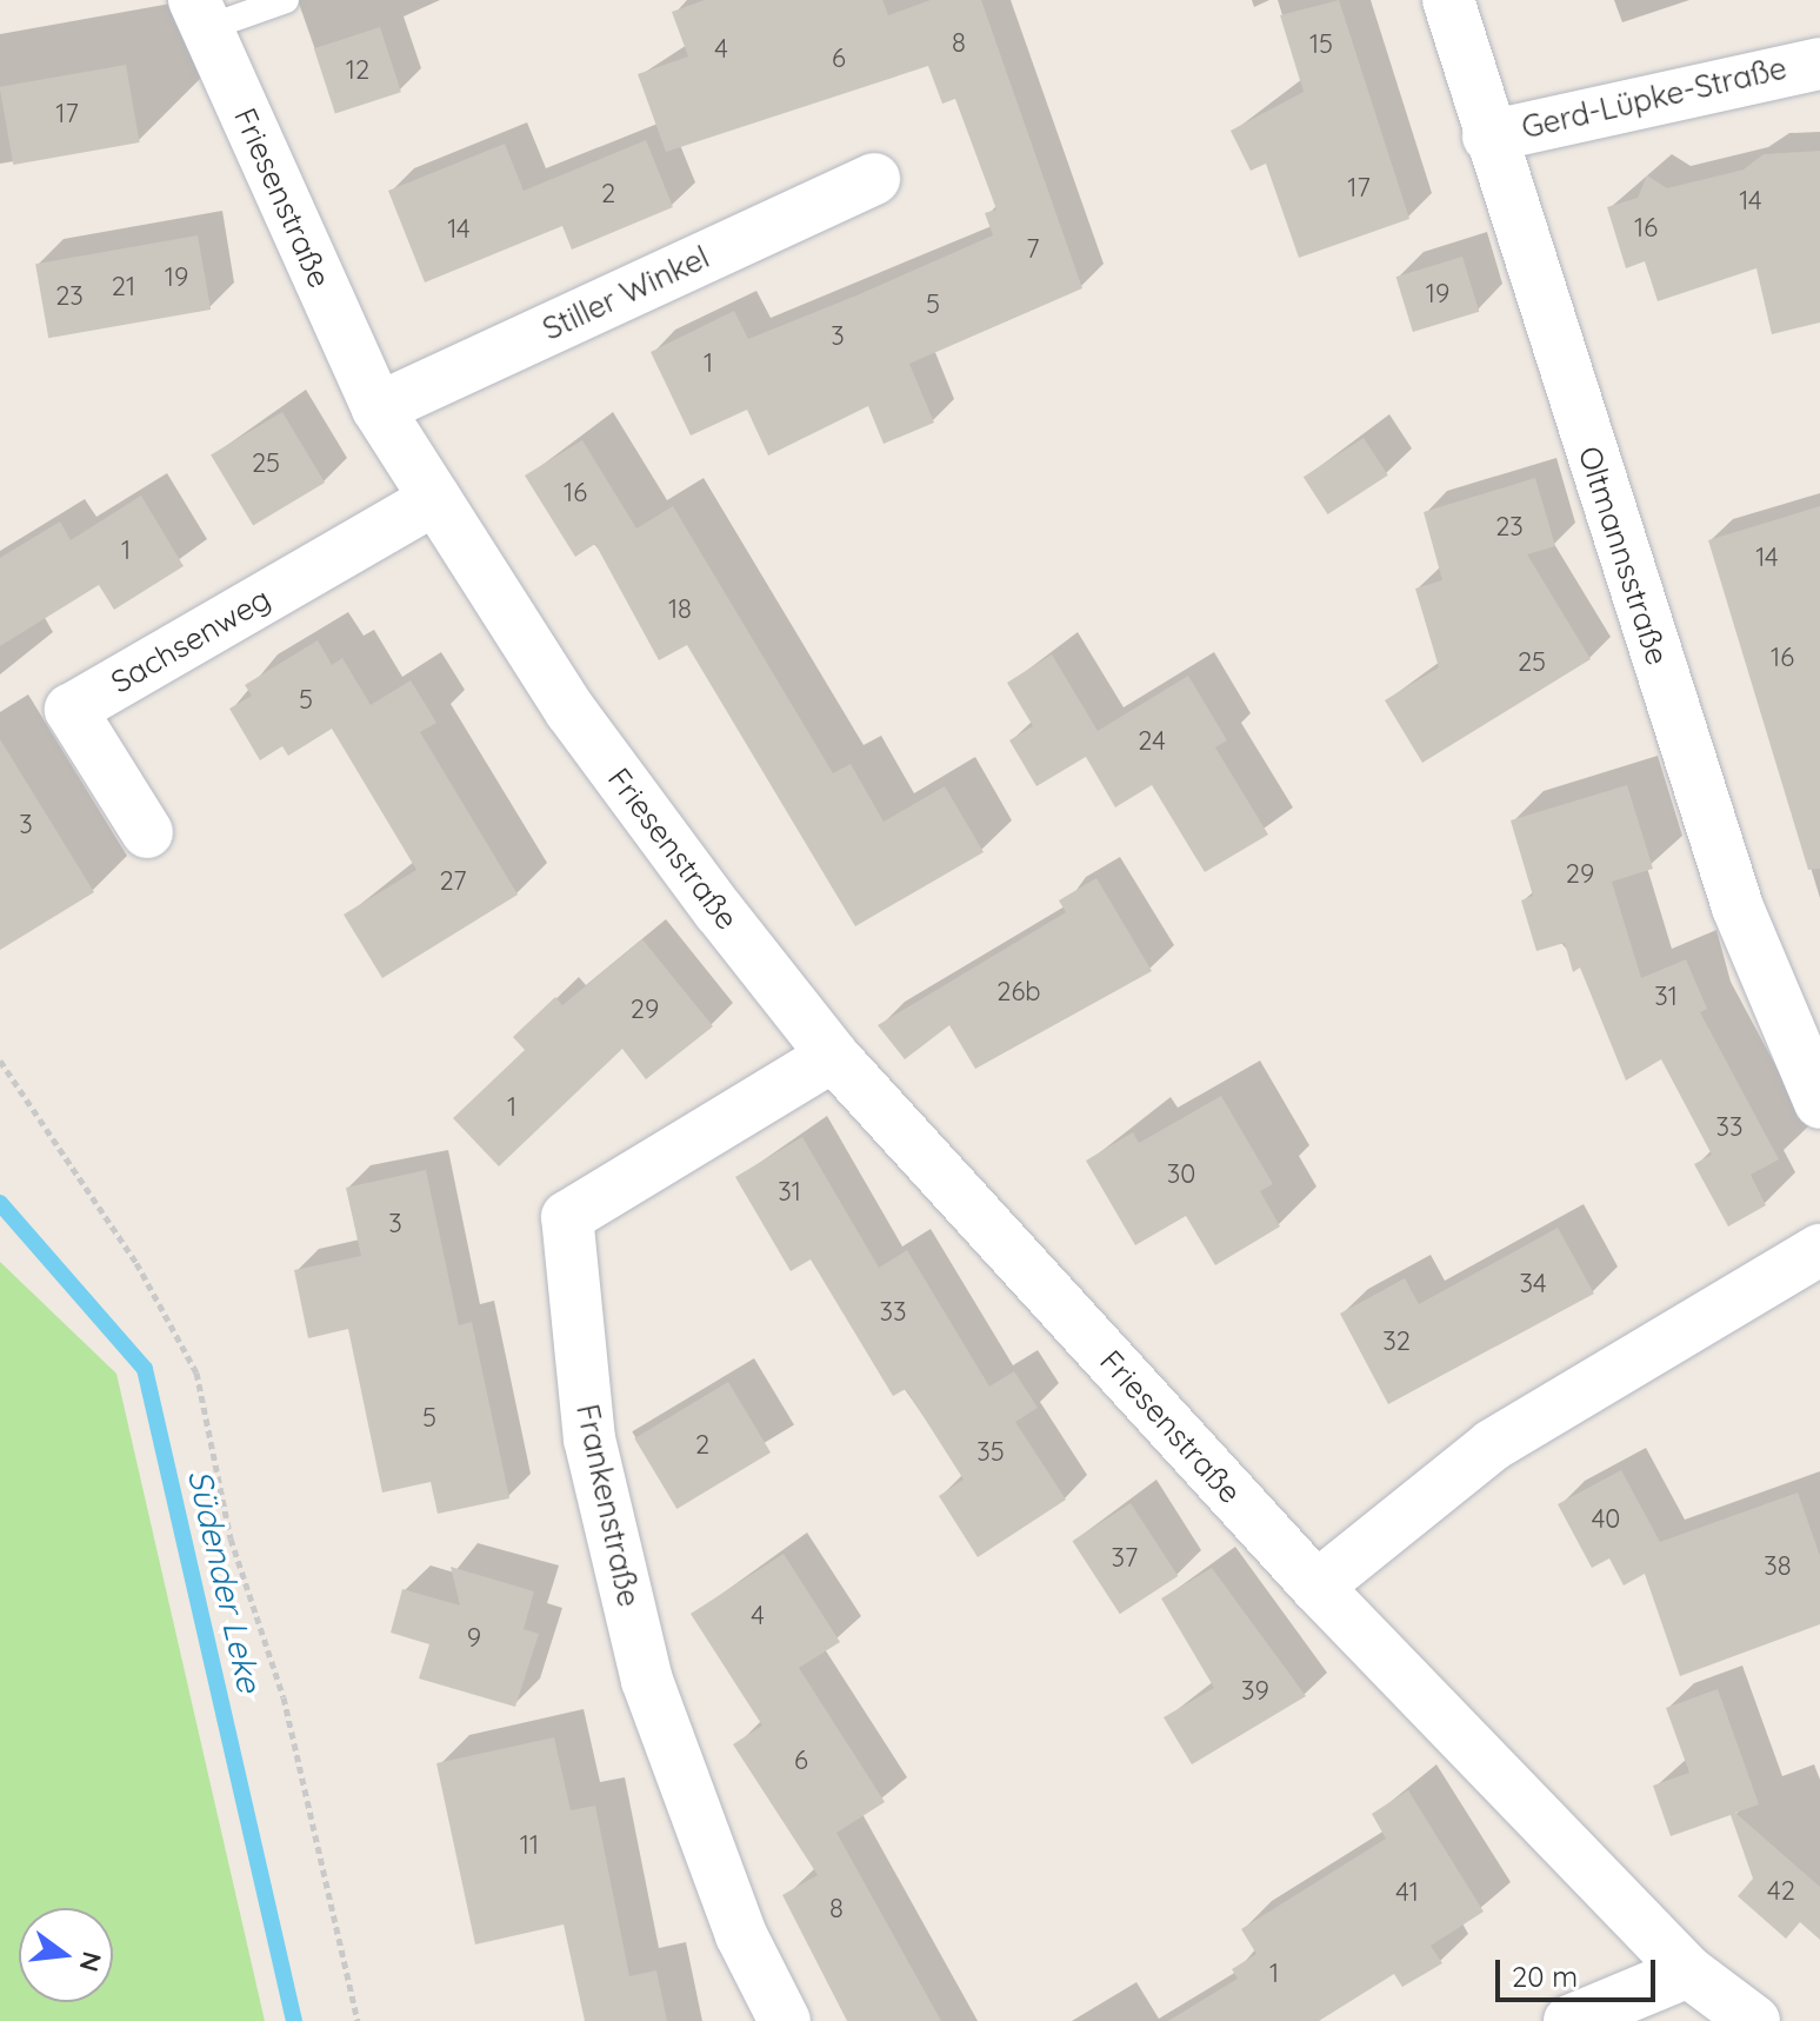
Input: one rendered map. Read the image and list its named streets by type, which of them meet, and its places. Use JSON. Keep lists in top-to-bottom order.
{
  "streets": {
    "street": [
      "Gerd-Lüpke-Straße",
      "Friesenstraße",
      "Stiller Winkel",
      "Oltmannsstraße",
      "Sachsenweg",
      "Frankenstraße"
    ]
  },
  "crossings": [
    ["Gerd-Lüpke-Straße", "Oltmannsstraße"],
    ["Friesenstraße", "Stiller Winkel"],
    ["Friesenstraße", "Sachsenweg"],
    ["Friesenstraße", "Frankenstraße"]
  ],
  "water": ["Südender Leke"],
  "house_numbers": [
    "8",
    "15",
    "4",
    "6",
    "12",
    "17",
    "17",
    "2",
    "14",
    "16",
    "14",
    "7",
    "19",
    "21",
    "19",
    "23",
    "5",
    "3",
    "1",
    "25",
    "16",
    "23",
    "1",
    "14",
    "18",
    "16",
    "25",
    "5",
    "24",
    "3",
    "29",
    "27",
    "26b",
    "31",
    "29",
    "1",
    "33",
    "30",
    "31",
    "3",
    "34",
    "33",
    "32",
    "5",
    "2",
    "35",
    "40",
    "37",
    "38",
    "4",
    "9",
    "39",
    "6",
    "11",
    "42",
    "41",
    "8",
    "1"
  ],
  "scale_bar": "20 m",
  "north": "right"
}
